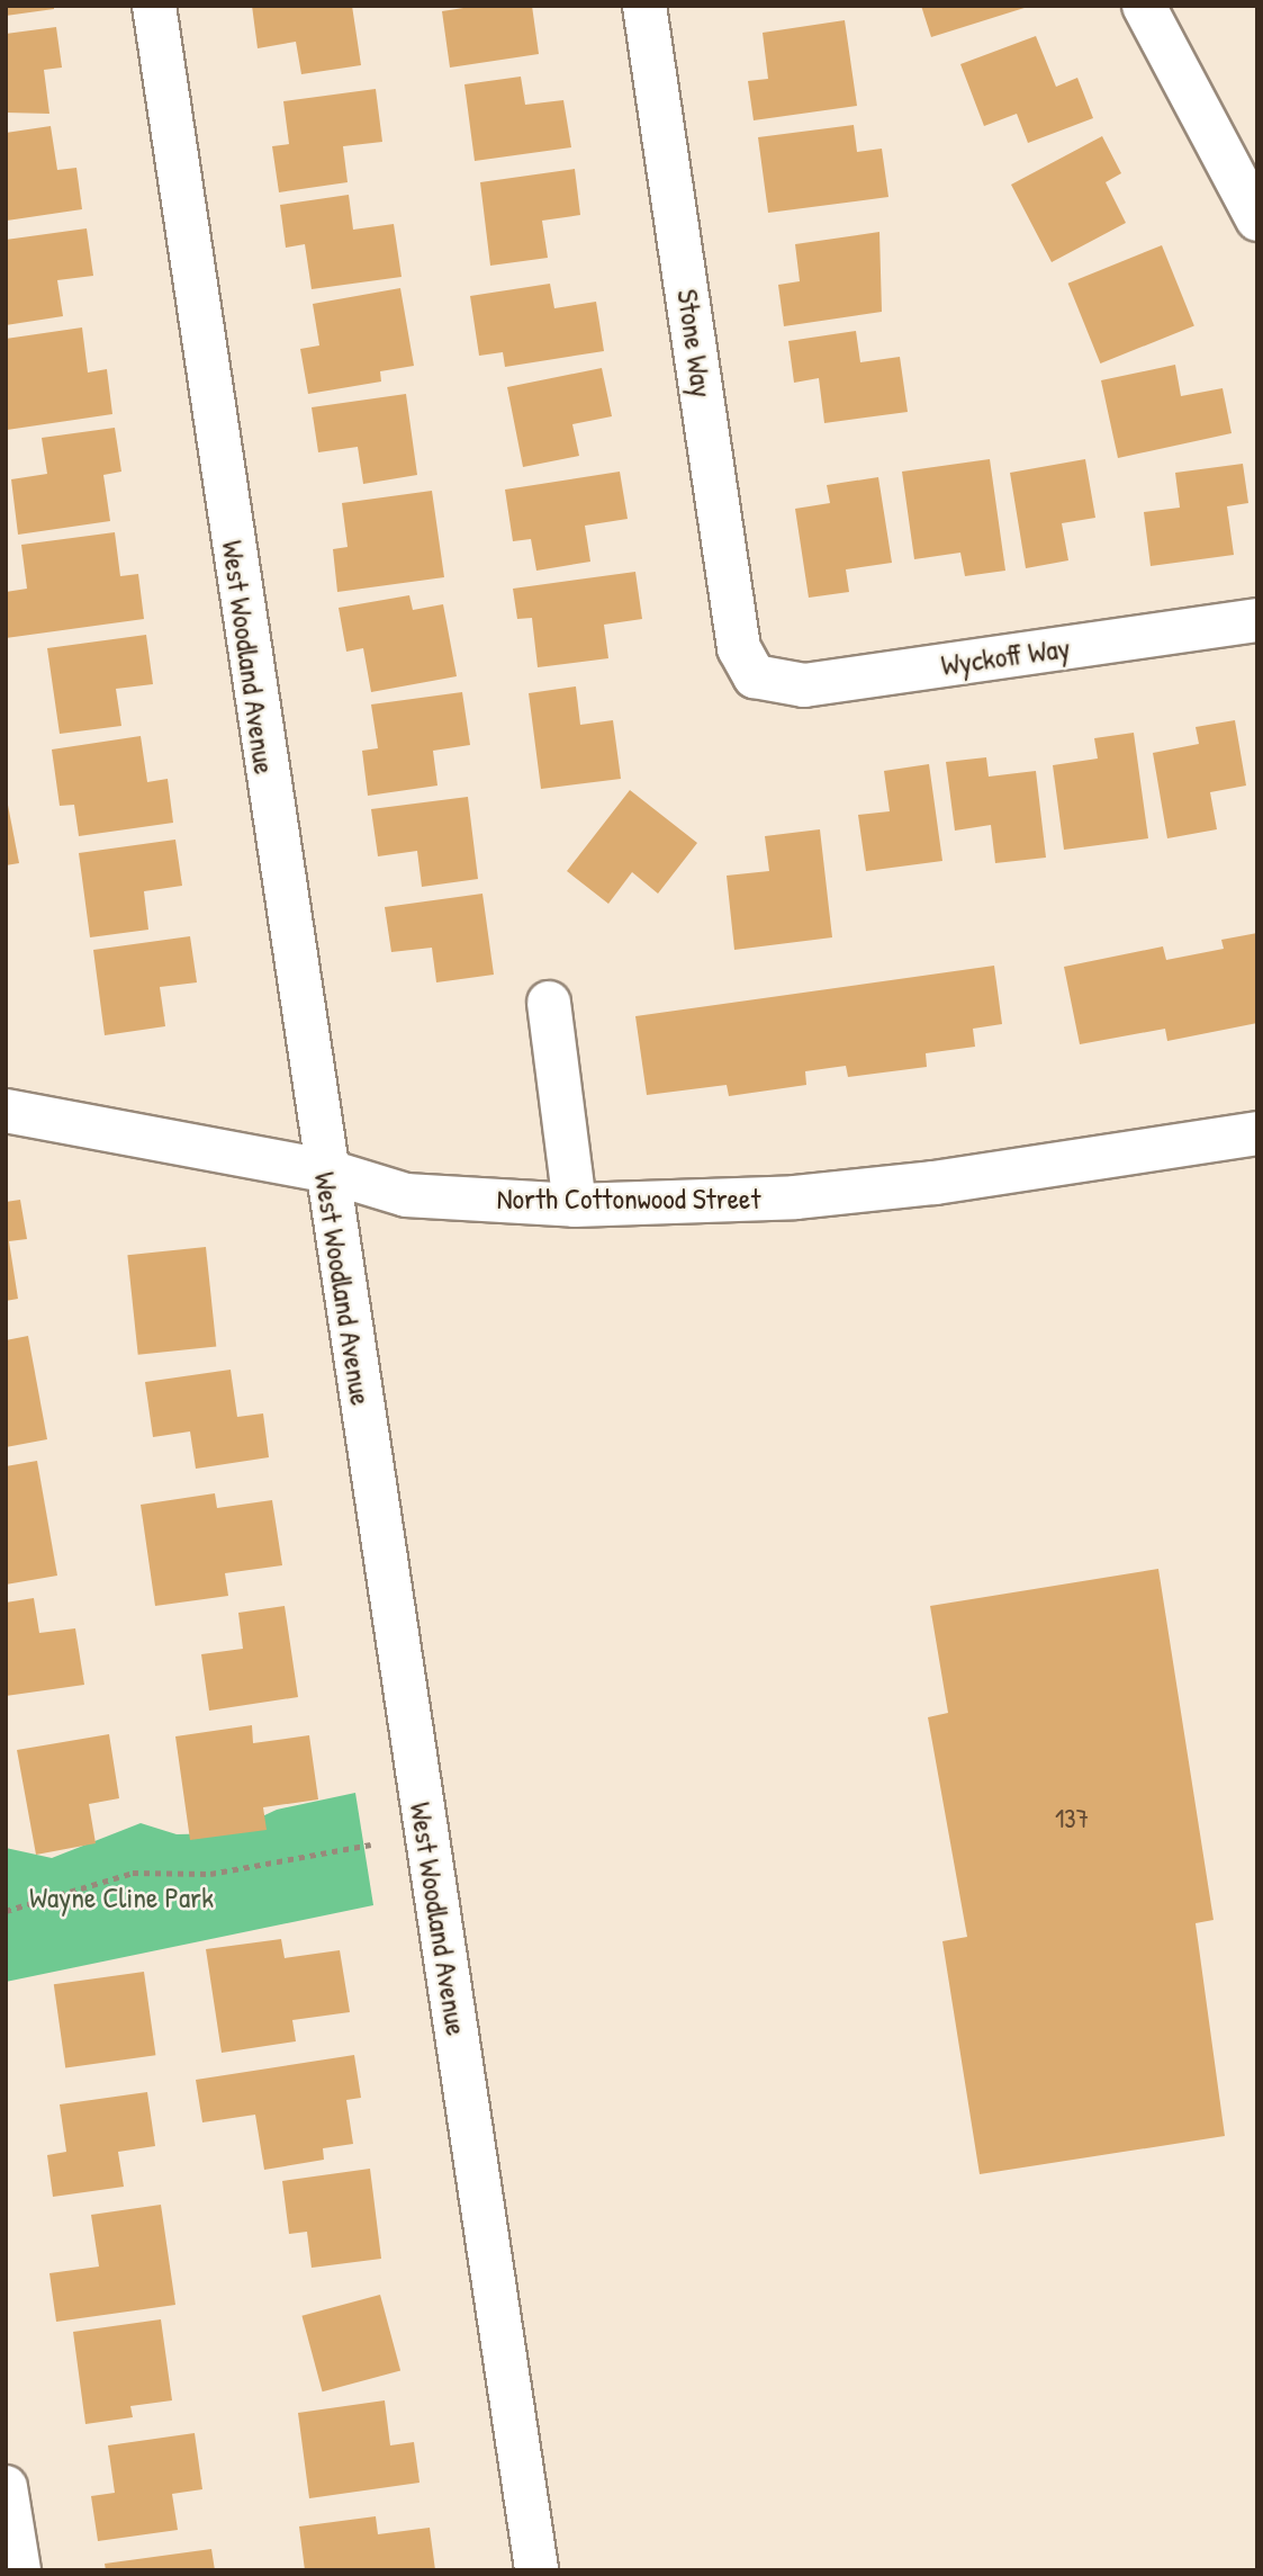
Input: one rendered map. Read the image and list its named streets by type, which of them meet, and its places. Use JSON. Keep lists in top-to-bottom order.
{
  "streets": {
    "street": [
      "Stone Way",
      "Wyckoff Way",
      "West Woodland Avenue",
      "North Cottonwood Street"
    ]
  },
  "crossings": [
    ["Stone Way", "Wyckoff Way"],
    ["West Woodland Avenue", "North Cottonwood Street"]
  ],
  "parks": ["Wayne Cline Park"],
  "house_numbers": ["137"]
}
